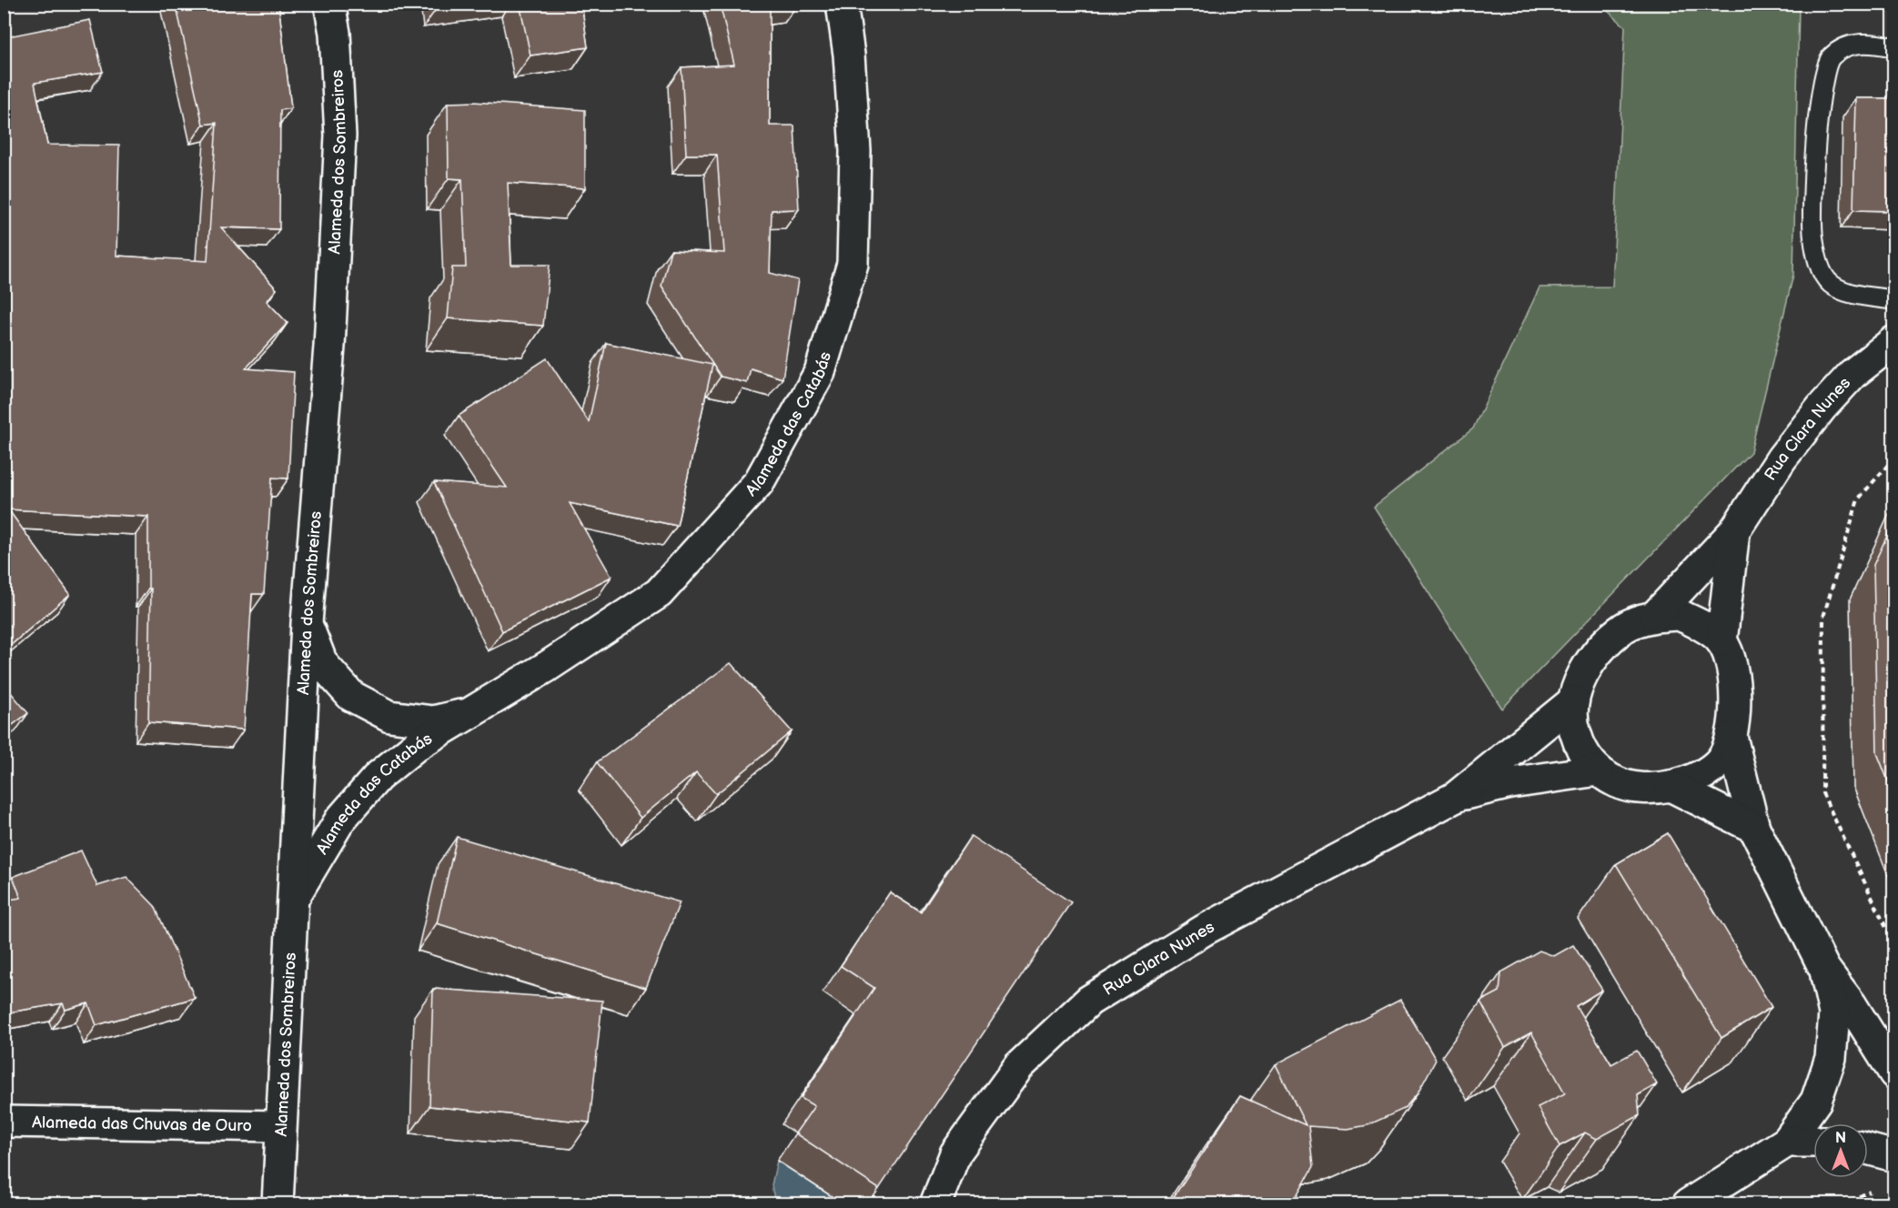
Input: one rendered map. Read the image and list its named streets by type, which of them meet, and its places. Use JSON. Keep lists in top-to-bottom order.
{
  "streets": {
    "street": [
      "Alameda dos Sombreiros",
      "Alameda das Catabás",
      "Rua Clara Nunes",
      "Alameda das Chuvas de Ouro"
    ]
  },
  "crossings": [
    ["Alameda dos Sombreiros", "Alameda das Catabás"],
    ["Alameda dos Sombreiros", "Alameda das Chuvas de Ouro"]
  ],
  "north": "top"
}
